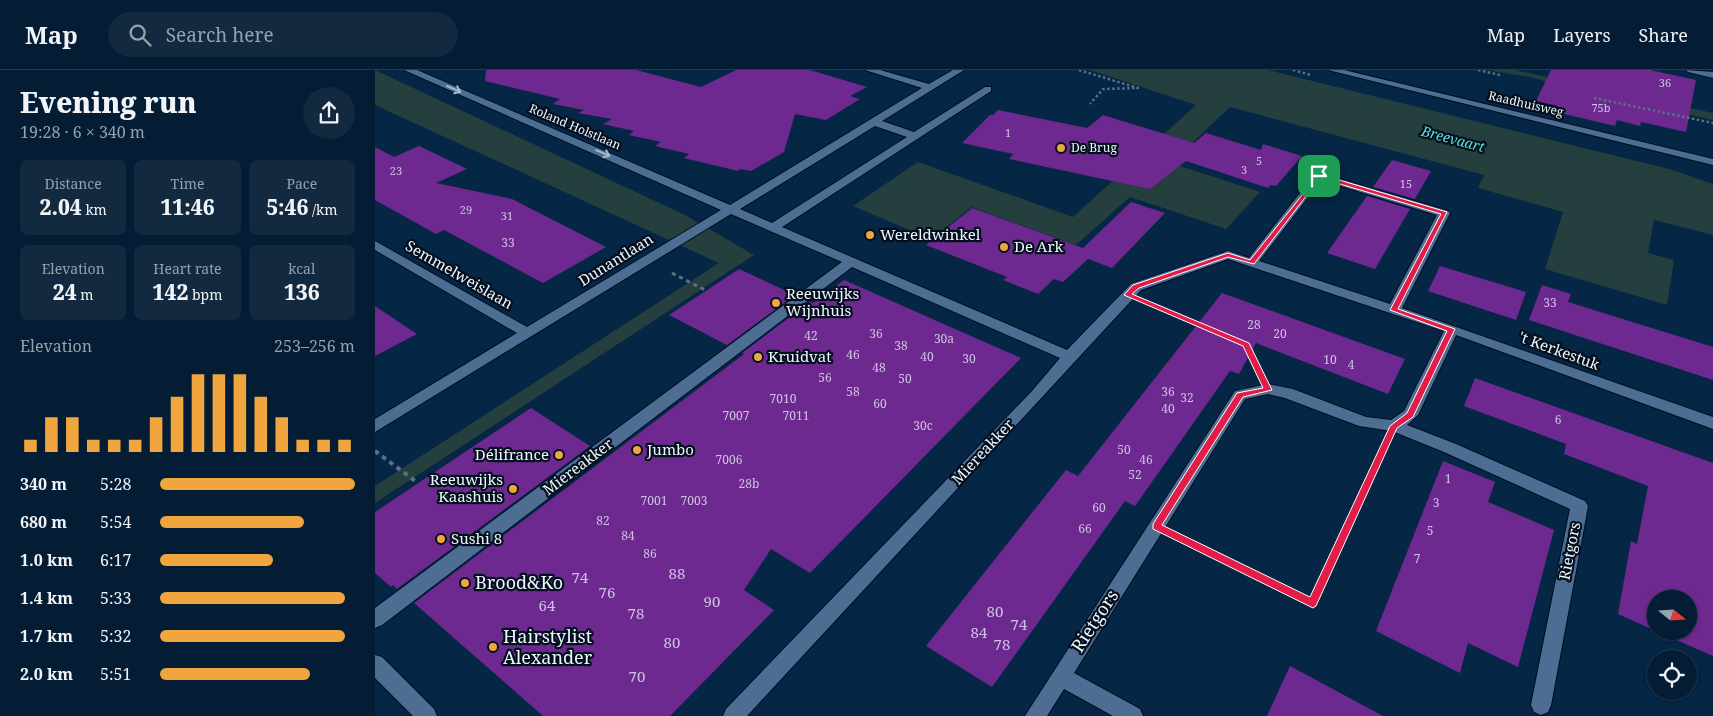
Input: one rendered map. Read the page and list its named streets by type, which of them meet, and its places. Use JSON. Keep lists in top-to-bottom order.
{
  "streets": {
    "street": [
      "Raadhuisweg",
      "Roland Holstlaan",
      "Dunantlaan",
      "Semmelweislaan",
      "'t Kerkestuk",
      "Miereakker",
      "Rietgors"
    ]
  },
  "crossings": [
    ["Roland Holstlaan", "Dunantlaan"],
    ["Dunantlaan", "Semmelweislaan"],
    ["'t Kerkestuk", "Miereakker"]
  ],
  "one_way": ["Roland Holstlaan"],
  "water": ["Breevaart"],
  "places": [
    "De Brug",
    "Wereldwinkel",
    "De Ark",
    "Reeuwijks Wijnhuis",
    "Kruidvat",
    "Jumbo",
    "Délifrance",
    "Reeuwijks Kaashuis",
    "Sushi 8",
    "Brood&Ko",
    "Hairstylist Alexander"
  ],
  "house_numbers": [
    "36",
    "75b",
    "1",
    "5",
    "3",
    "23",
    "15",
    "29",
    "31",
    "33",
    "33",
    "28",
    "36",
    "20",
    "42",
    "30a",
    "38",
    "46",
    "40",
    "30",
    "10",
    "4",
    "48",
    "56",
    "50",
    "58",
    "36",
    "32",
    "7010",
    "60",
    "40",
    "7007",
    "7011",
    "6",
    "30c",
    "50",
    "7006",
    "46",
    "52",
    "1",
    "28b",
    "7001",
    "7003",
    "3",
    "60",
    "82",
    "66",
    "5",
    "84",
    "86",
    "7",
    "88",
    "74",
    "76",
    "90",
    "64",
    "80",
    "78",
    "74",
    "84",
    "80",
    "78",
    "70"
  ],
  "north": "right",
  "page": {
    "header": "Map",
    "search": "Search here",
    "nav": ["Map", "Layers", "Share"],
    "heading": ["Evening run", "19:28 · 6 × 340 m"],
    "stats": [
      ["Distance", "2.04 km"],
      ["Time", "11:46"],
      ["Pace", "5:46 /km"],
      ["Elevation", "24 m"],
      ["Heart rate", "142 bpm"],
      ["kcal", "136"]
    ],
    "chart": ["Elevation", "253–256 m"],
    "list": [
      {
        "name": "340 m",
        "note": "5:28"
      },
      {
        "name": "680 m",
        "note": "5:54"
      },
      {
        "name": "1.0 km",
        "note": "6:17"
      },
      {
        "name": "1.4 km",
        "note": "5:33"
      },
      {
        "name": "1.7 km",
        "note": "5:32"
      },
      {
        "name": "2.0 km",
        "note": "5:51"
      }
    ]
  }
}
